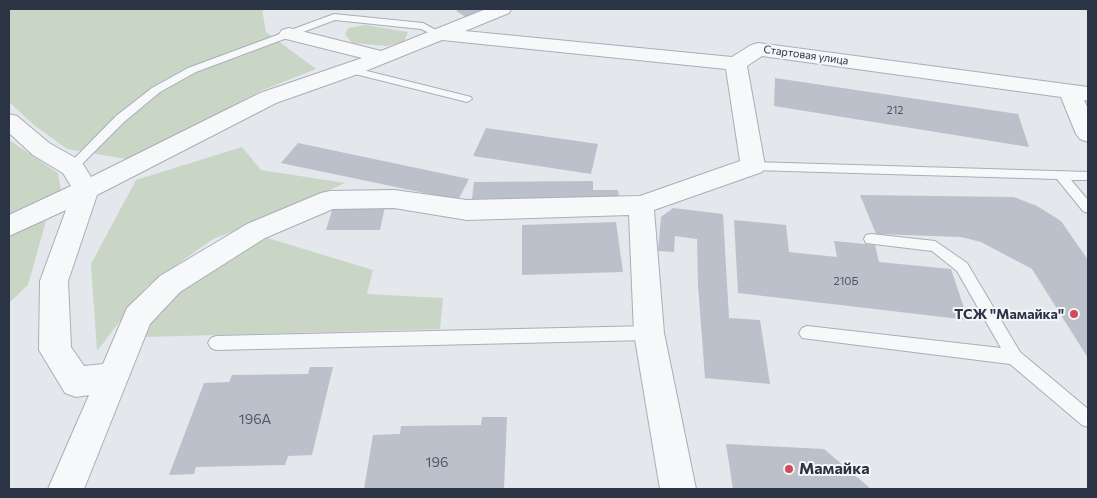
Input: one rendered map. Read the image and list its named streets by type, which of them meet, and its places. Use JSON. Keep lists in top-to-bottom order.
{
  "streets": {
    "street": ["Стартовая улица"]
  },
  "places": ["ТСЖ \"Мамайка\"", "Мамайка"],
  "house_numbers": [
    "212",
    "210Б",
    "196А",
    "196"
  ]
}
